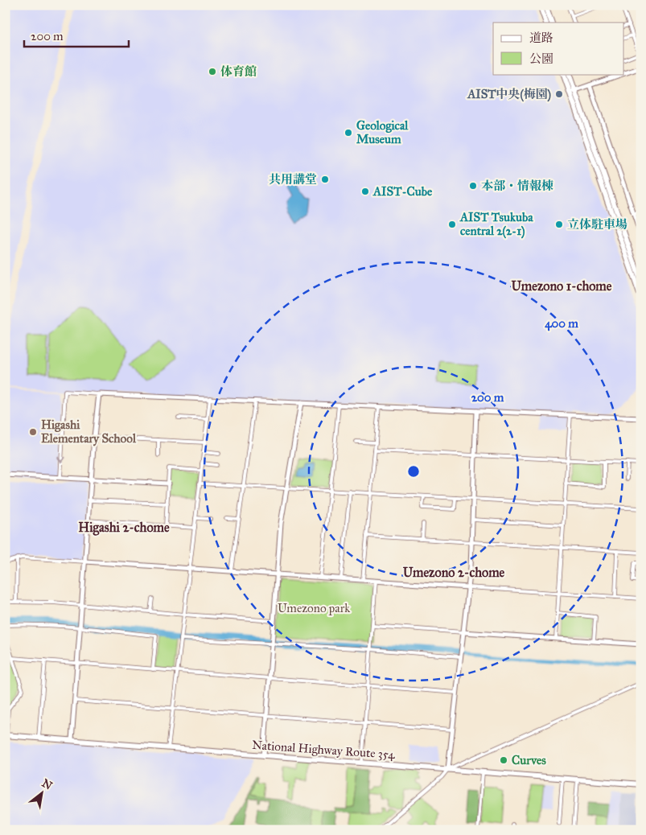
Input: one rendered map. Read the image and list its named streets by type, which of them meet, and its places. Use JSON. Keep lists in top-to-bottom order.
{
  "streets": {
    "main road": ["National Highway Route 354"]
  },
  "districts": ["Umezono 1-chome", "Higashi 2-chome", "Umezono 2-chome"],
  "parks": ["Umezono park"],
  "places": [
    "体育館",
    "AIST中央(梅園)",
    "Geological Museum",
    "共用講堂",
    "本部・情報棟",
    "AIST-Cube",
    "AIST Tsukuba central 2(2-1)",
    "立体駐車場",
    "Higashi Elementary School",
    "Curves"
  ],
  "legend": ["道路", "公園"],
  "scale_bar": "200 m",
  "north": "top right",
  "rings": ["400 m", "200 m"]
}
